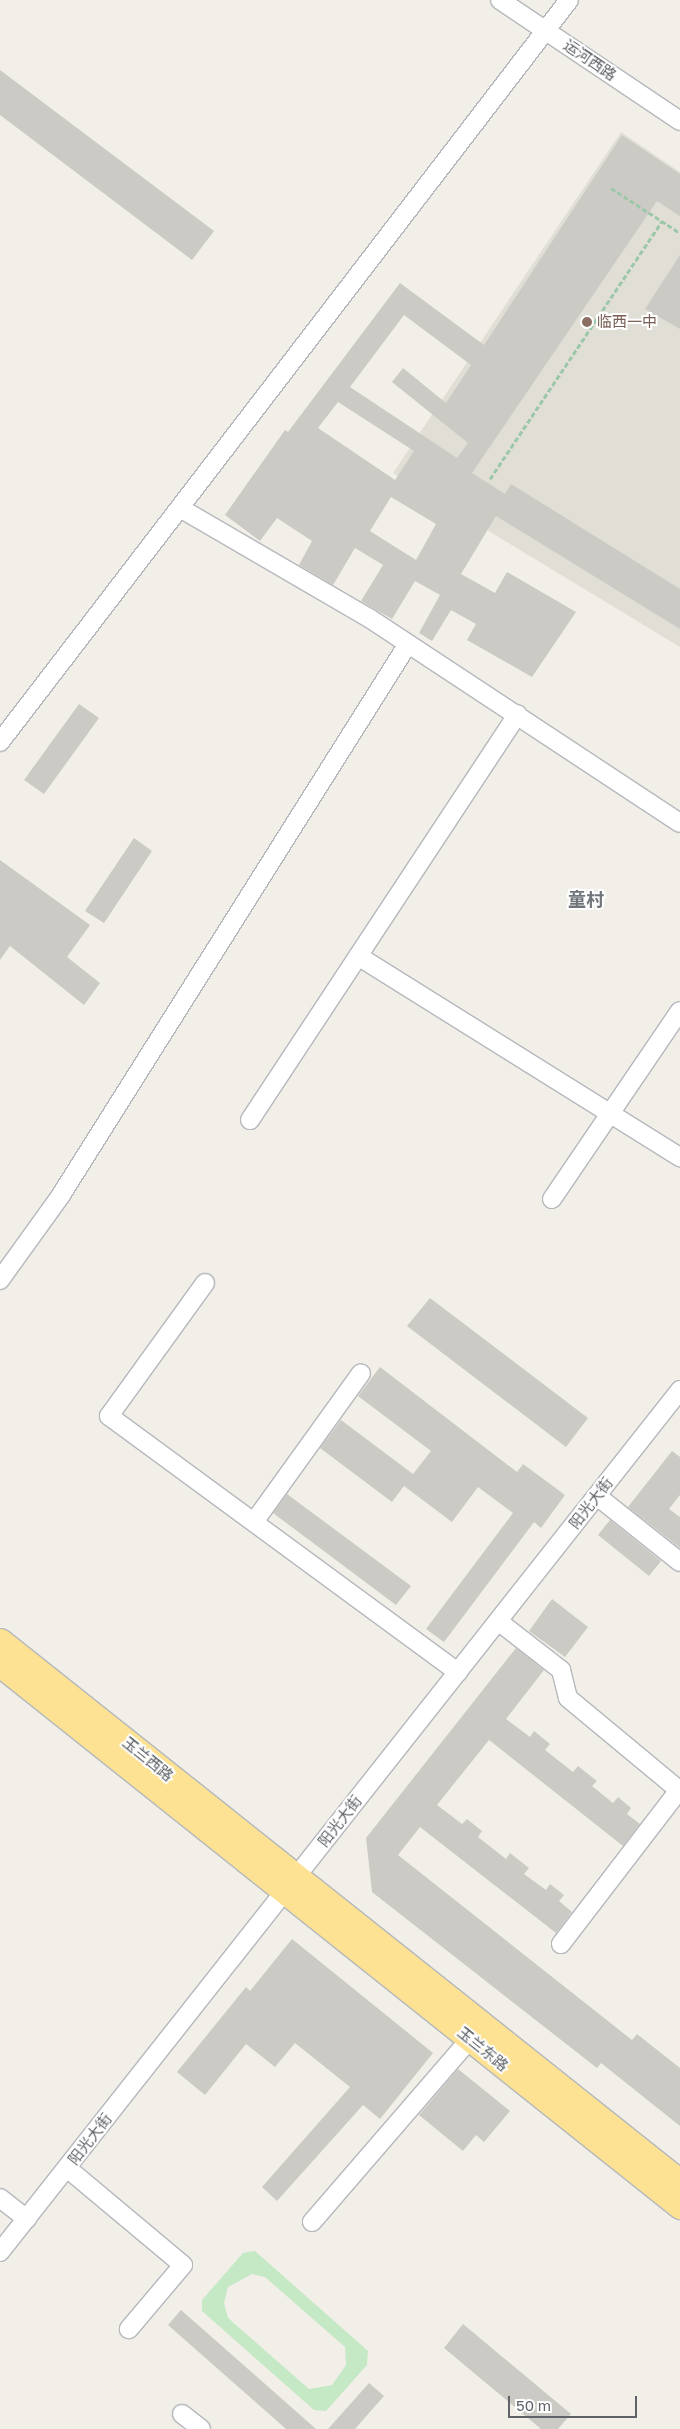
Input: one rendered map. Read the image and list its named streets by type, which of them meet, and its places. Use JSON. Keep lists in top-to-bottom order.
{
  "streets": {
    "highway": ["玉兰西路", "玉兰东路"],
    "street": ["运河西路", "阳光大街"]
  },
  "crossings": [
    ["阳光大街", "玉兰西路"],
    ["阳光大街", "玉兰东路"],
    ["玉兰西路", "玉兰东路"]
  ],
  "districts": ["童村"],
  "places": ["临西一中"],
  "scale_bar": "50 m"
}
